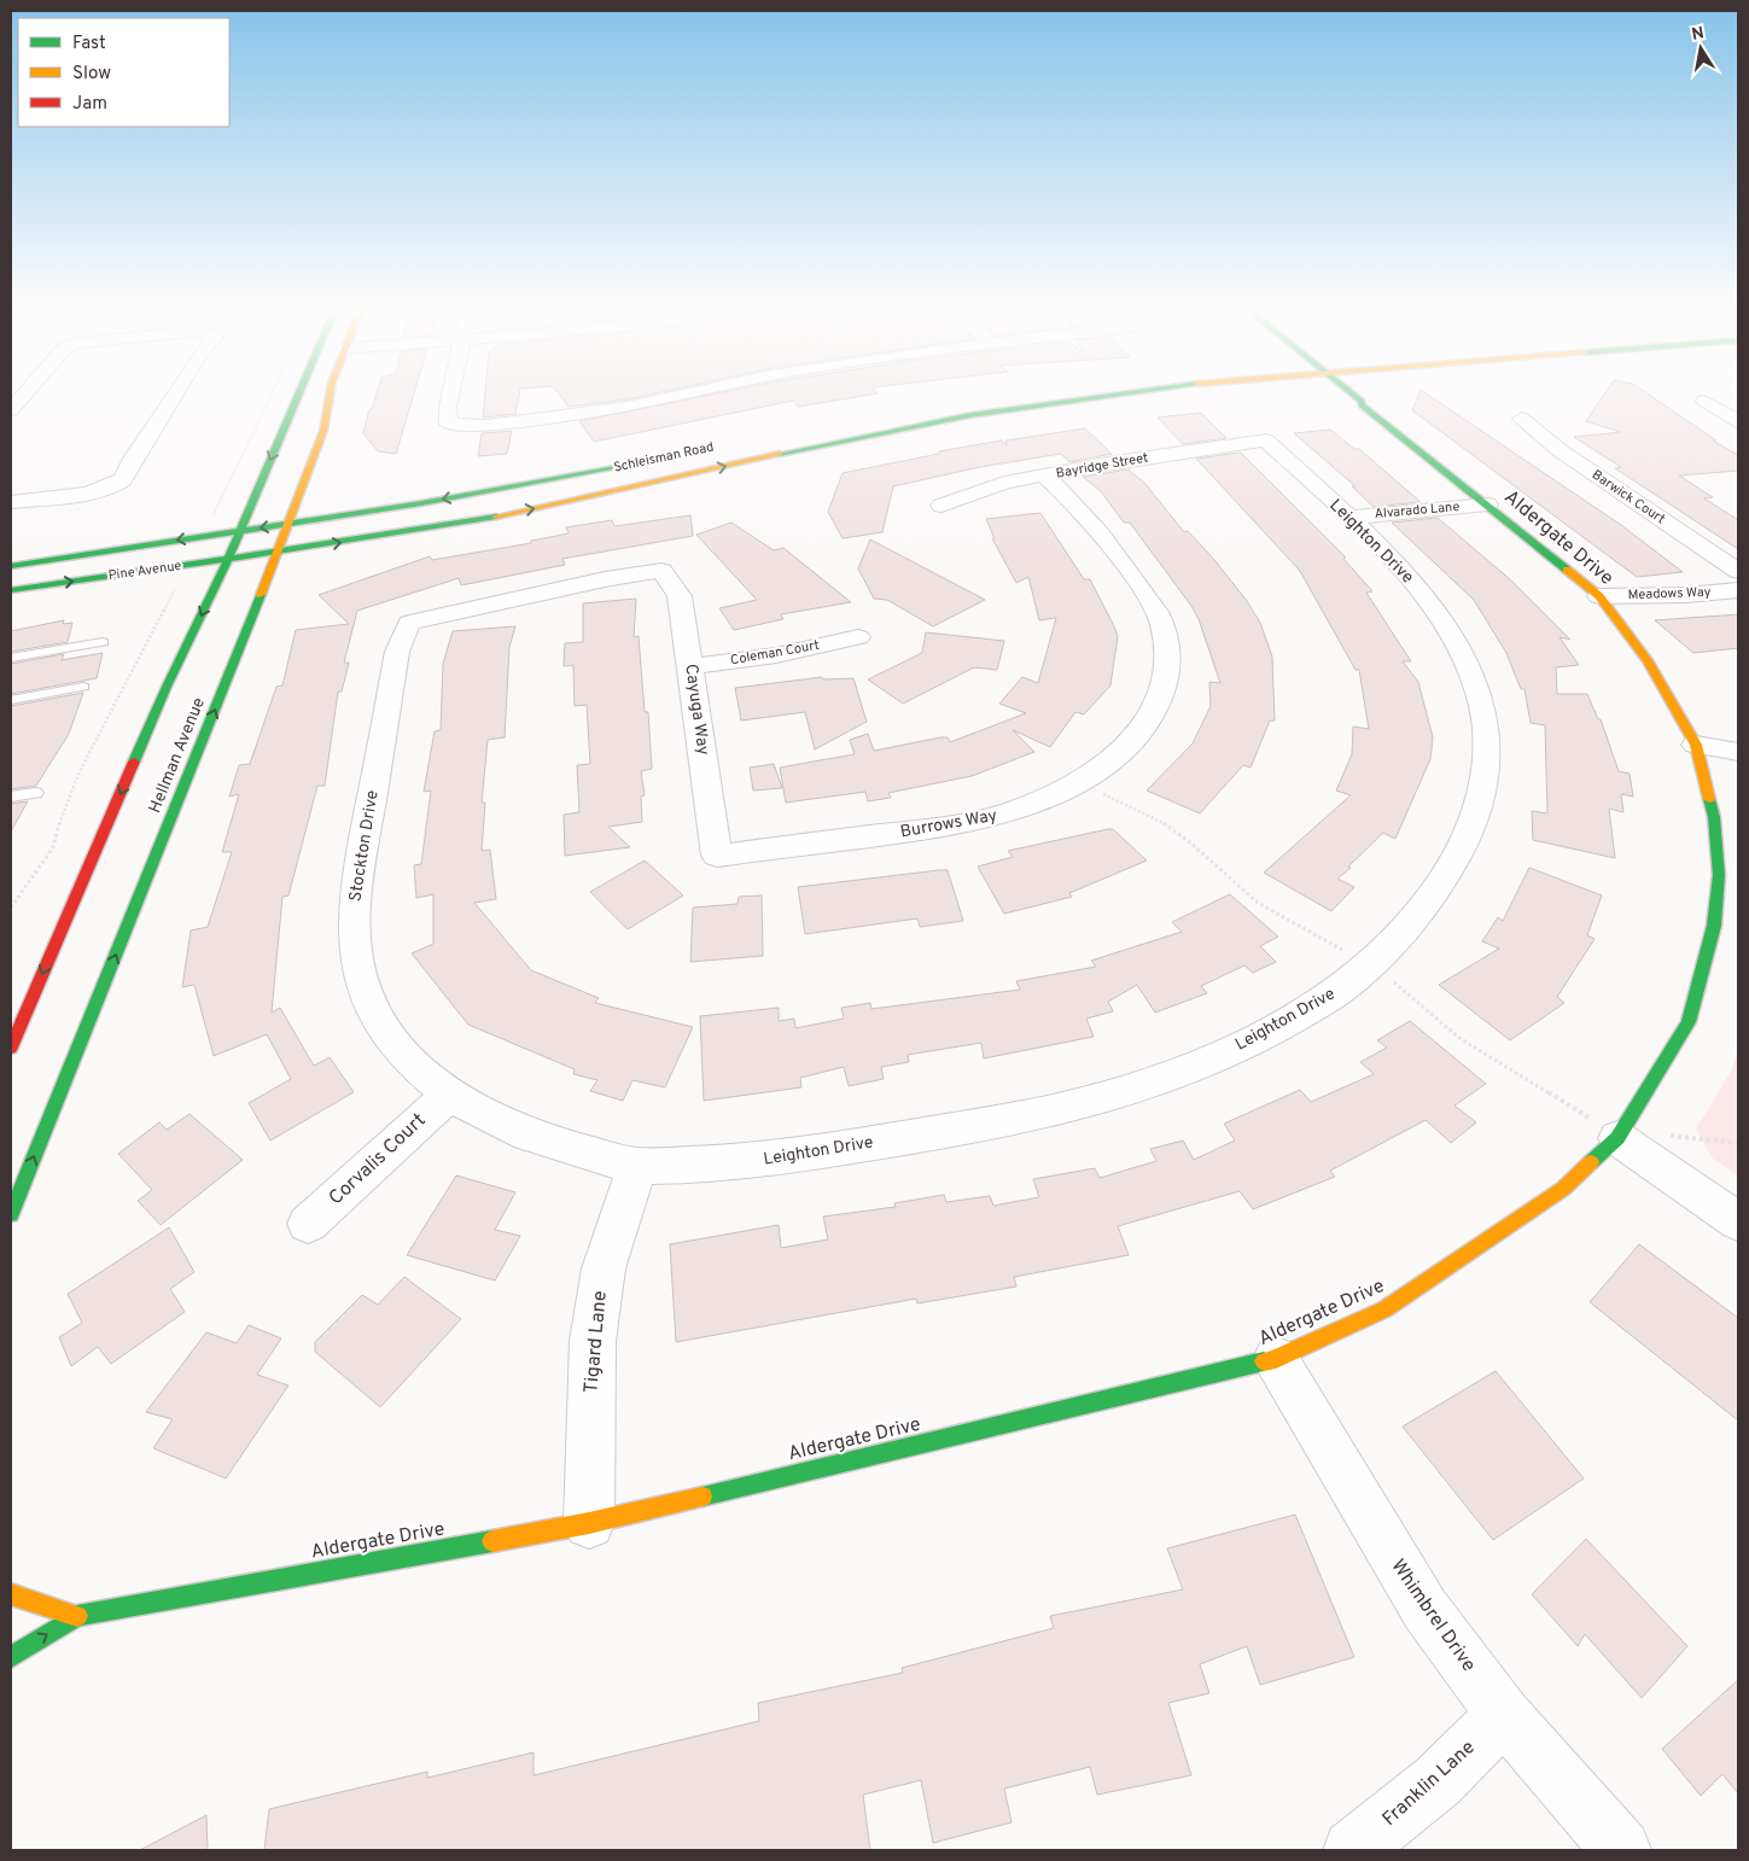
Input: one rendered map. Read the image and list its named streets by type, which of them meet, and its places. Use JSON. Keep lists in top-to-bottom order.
{
  "streets": {
    "main road": [
      "Schleisman Road",
      "Aldergate Drive",
      "Pine Avenue",
      "Hellman Avenue"
    ],
    "street": [
      "Bayridge Street",
      "Barwick Court",
      "Alvarado Lane",
      "Leighton Drive",
      "Meadows Way",
      "Coleman Court",
      "Cayuga Way",
      "Burrows Way",
      "Stockton Drive",
      "Corvalis Court",
      "Tigard Lane",
      "Whimbrel Drive",
      "Franklin Lane"
    ]
  },
  "crossings": [
    ["Schleisman Road", "Pine Avenue"],
    ["Schleisman Road", "Hellman Avenue"],
    ["Bayridge Street", "Leighton Drive"],
    ["Bayridge Street", "Burrows Way"],
    ["Alvarado Lane", "Aldergate Drive"],
    ["Alvarado Lane", "Leighton Drive"],
    ["Aldergate Drive", "Meadows Way"],
    ["Aldergate Drive", "Tigard Lane"],
    ["Aldergate Drive", "Whimbrel Drive"],
    ["Leighton Drive", "Stockton Drive"],
    ["Leighton Drive", "Tigard Lane"],
    ["Pine Avenue", "Hellman Avenue"],
    ["Coleman Court", "Cayuga Way"],
    ["Cayuga Way", "Burrows Way"],
    ["Cayuga Way", "Stockton Drive"],
    ["Stockton Drive", "Corvalis Court"],
    ["Stockton Drive", "Tigard Lane"],
    ["Whimbrel Drive", "Franklin Lane"]
  ],
  "legend": ["Fast", "Slow", "Jam"],
  "north": "top"
}
